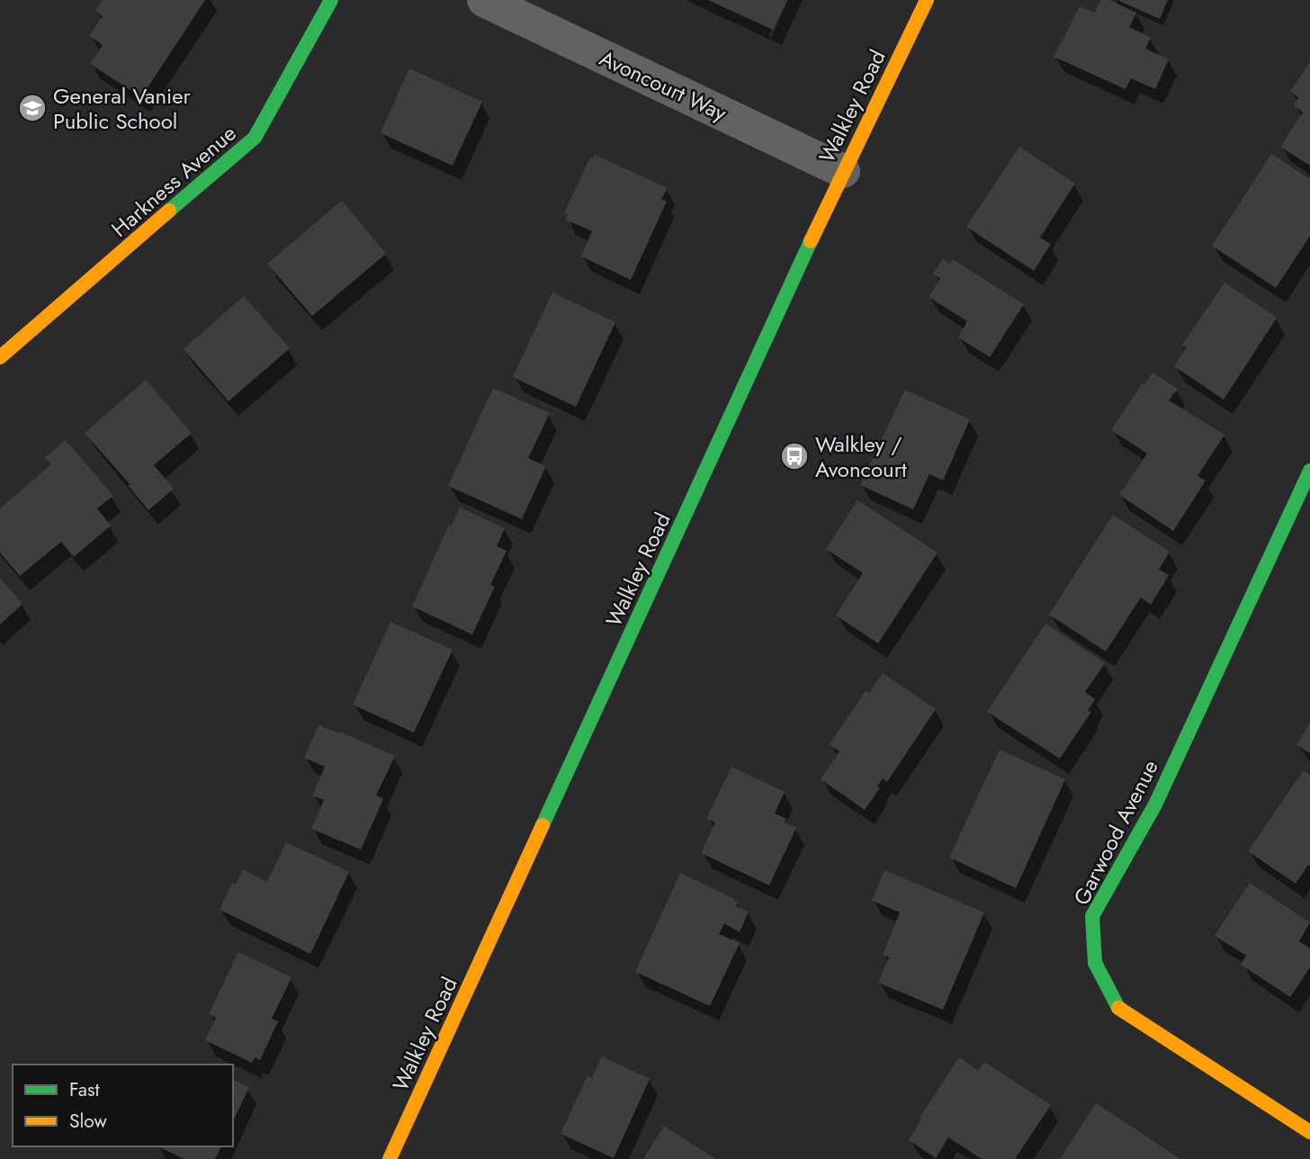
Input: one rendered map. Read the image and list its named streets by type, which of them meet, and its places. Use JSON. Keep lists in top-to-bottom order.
{
  "streets": {
    "street": [
      "Avoncourt Way",
      "Walkley Road",
      "Harkness Avenue",
      "Garwood Avenue"
    ]
  },
  "crossings": [
    ["Avoncourt Way", "Walkley Road"]
  ],
  "places": {
    "school or university": ["General Vanier Public School"],
    "bus stop": ["Walkley / Avoncourt"]
  },
  "legend": ["Fast", "Slow"]
}
